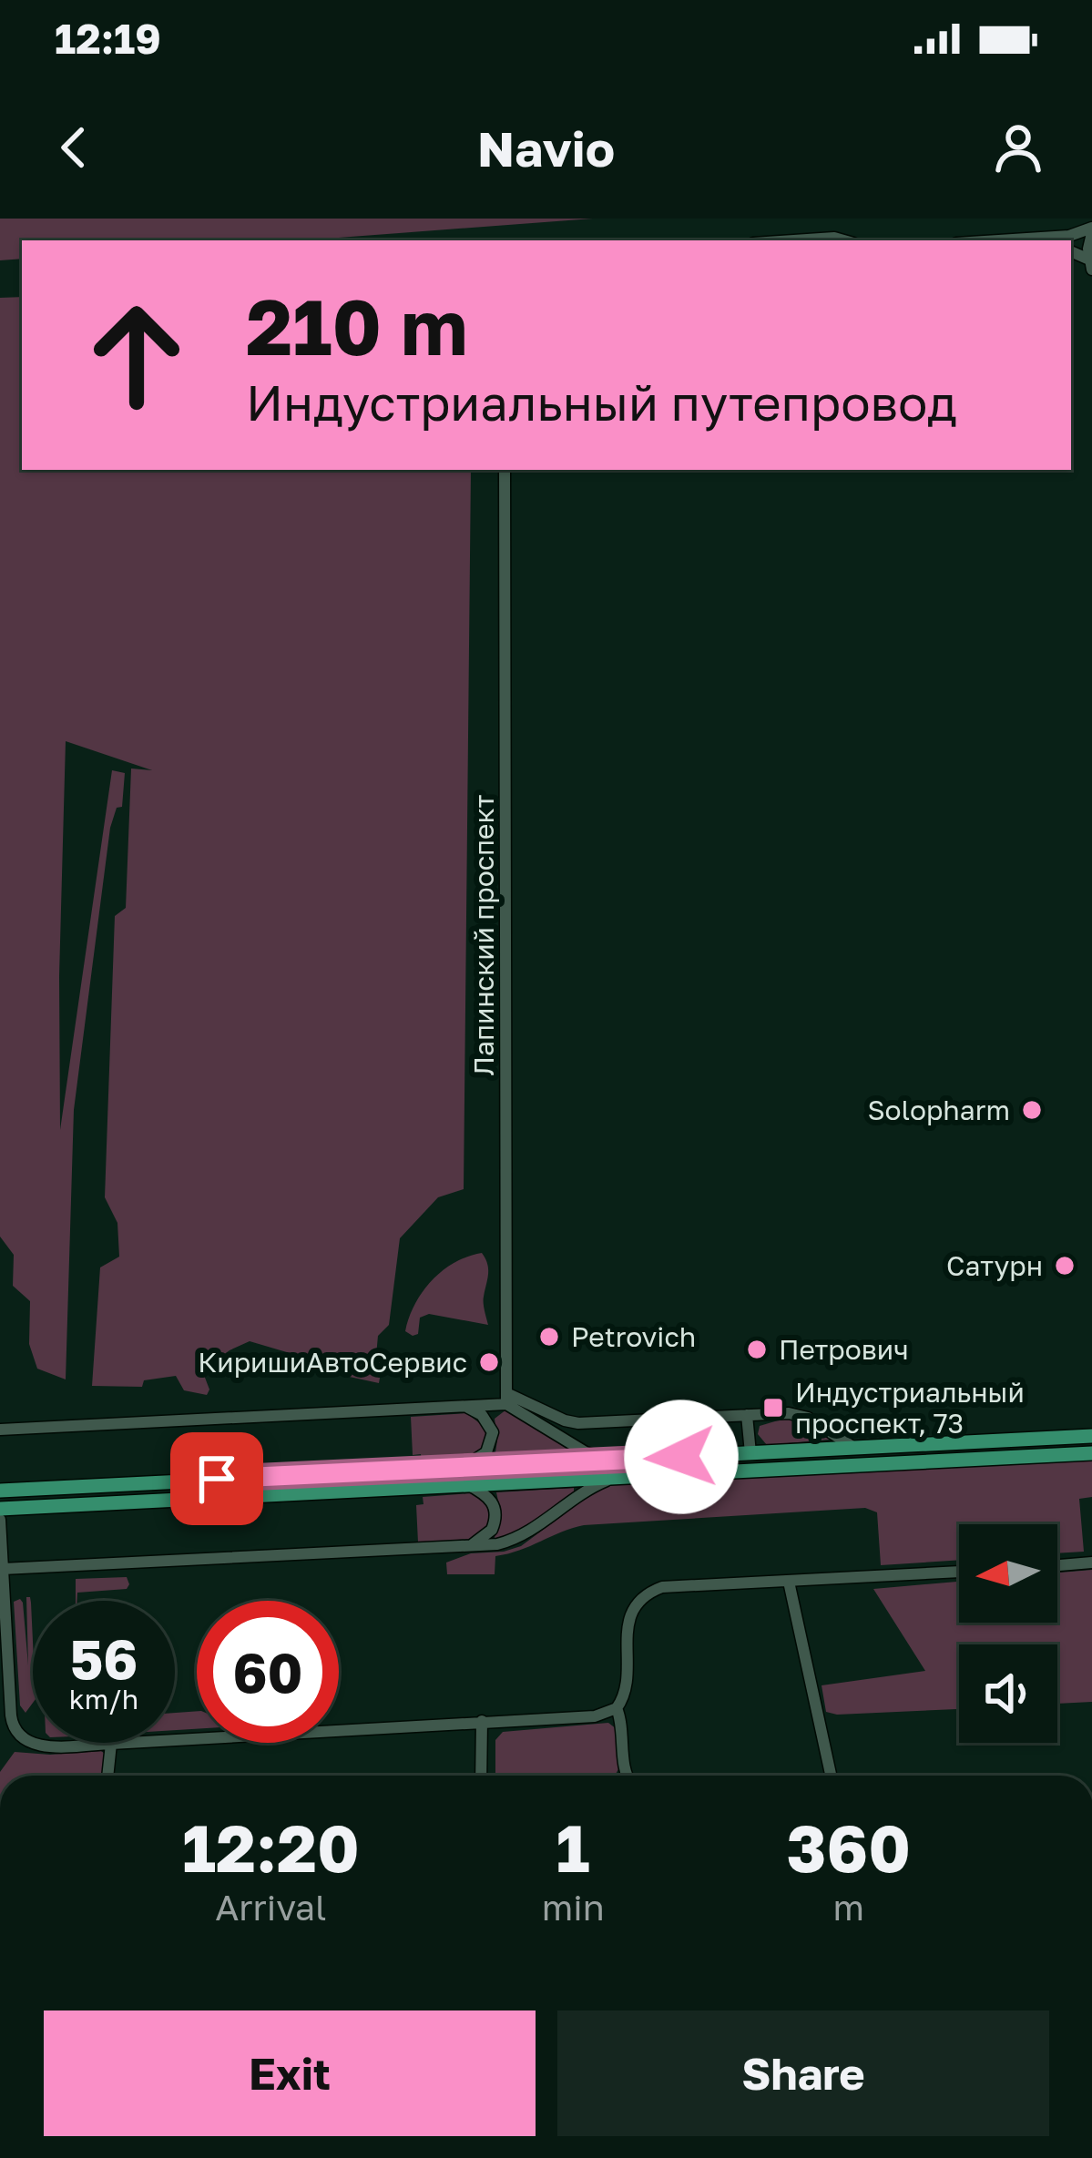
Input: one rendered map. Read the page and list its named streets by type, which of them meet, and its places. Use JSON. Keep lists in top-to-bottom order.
{
  "streets": {
    "street": ["Лапинский проспект"]
  },
  "places": {
    "other": [
      "Solopharm",
      "Сатурн",
      "Petrovich",
      "Петрович",
      "КиришиАвтоСервис"
    ],
    "transit": ["Индустриальный проспект, 73"]
  },
  "north": "left",
  "page": {
    "status": "12:19",
    "header": "Navio",
    "turn": ["210 m", "Индустриальный путепровод"],
    "speed": "56 km/h",
    "limit": "60",
    "eta": [
      "12:20",
      "Arrival",
      "1",
      "min",
      "360",
      "m"
    ],
    "buttons": ["Exit", "Share"]
  }
}
